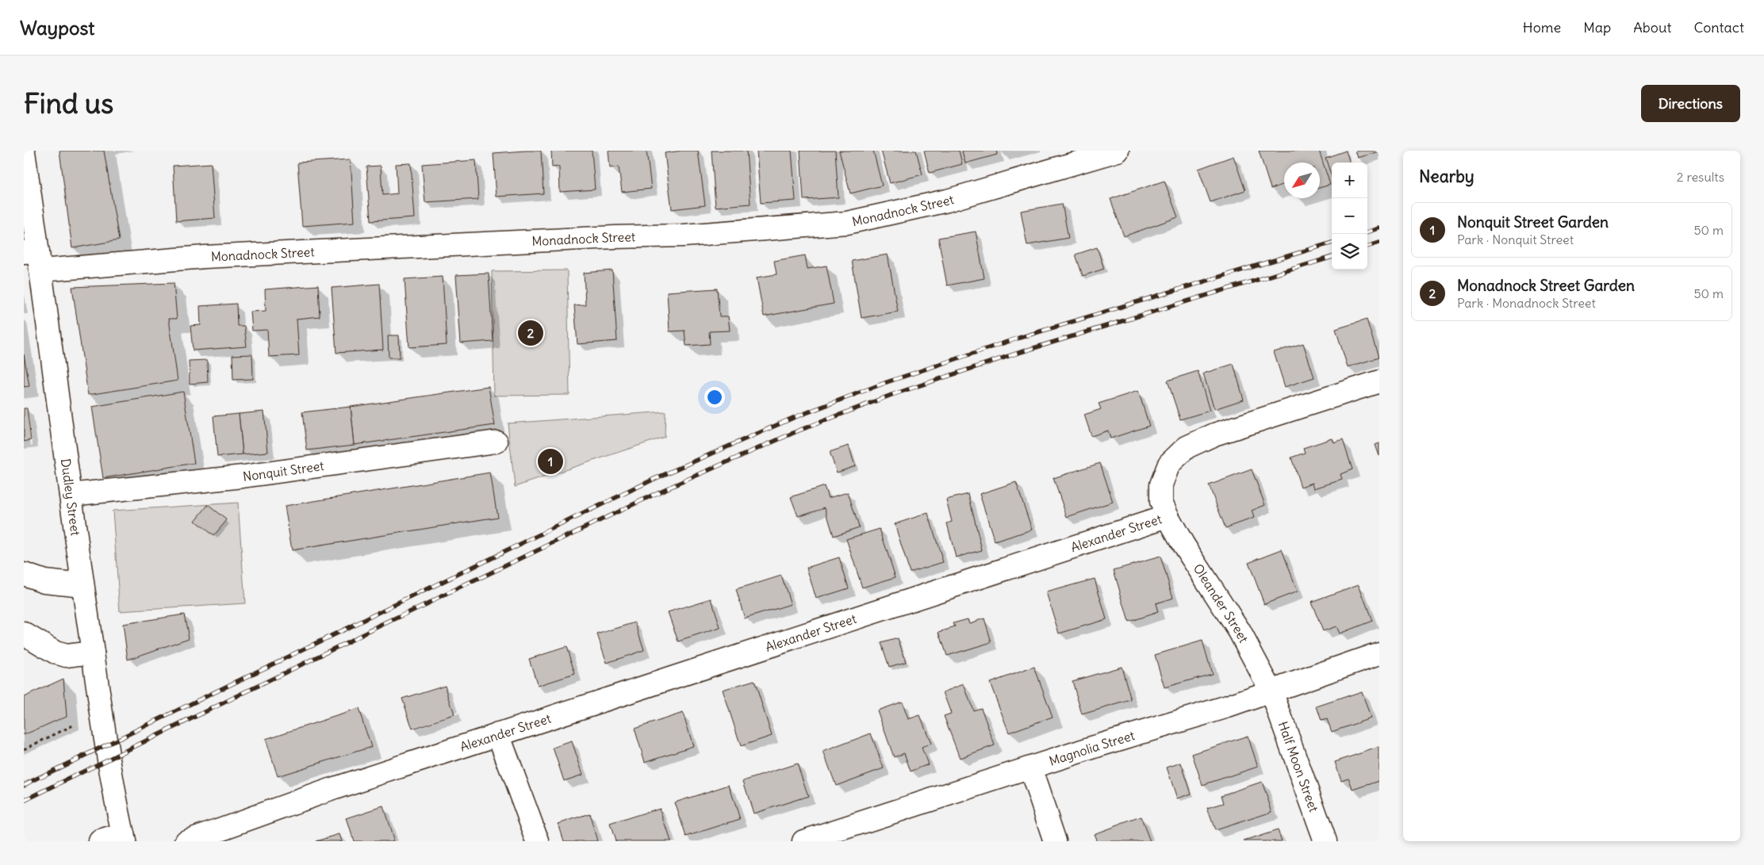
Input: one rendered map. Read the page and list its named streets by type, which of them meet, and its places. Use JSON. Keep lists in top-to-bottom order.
{
  "streets": {
    "street": [
      "Monadnock Street",
      "Nonquit Street",
      "Dudley Street",
      "Alexander Street",
      "Oleander Street",
      "Magnolia Street",
      "Half Moon Street"
    ]
  },
  "crossings": [
    ["Monadnock Street", "Dudley Street"],
    ["Nonquit Street", "Dudley Street"],
    ["Alexander Street", "Oleander Street"],
    ["Oleander Street", "Magnolia Street"],
    ["Oleander Street", "Half Moon Street"],
    ["Magnolia Street", "Half Moon Street"]
  ],
  "north": "bottom left",
  "page": {
    "header": "Waypost",
    "nav": [
      "Home",
      "Map",
      "About",
      "Contact"
    ],
    "buttons": "Directions",
    "title": "Find us",
    "heading": ["Nearby", "2 results"],
    "map_buttons": ["+", "−"],
    "list": [
      {
        "mark": "1",
        "name": "Nonquit Street Garden",
        "note": "Park · Nonquit Street",
        "value": "50 m"
      },
      {
        "mark": "2",
        "name": "Monadnock Street Garden",
        "note": "Park · Monadnock Street",
        "value": "50 m"
      }
    ],
    "pins": ["2", "1"]
  }
}
